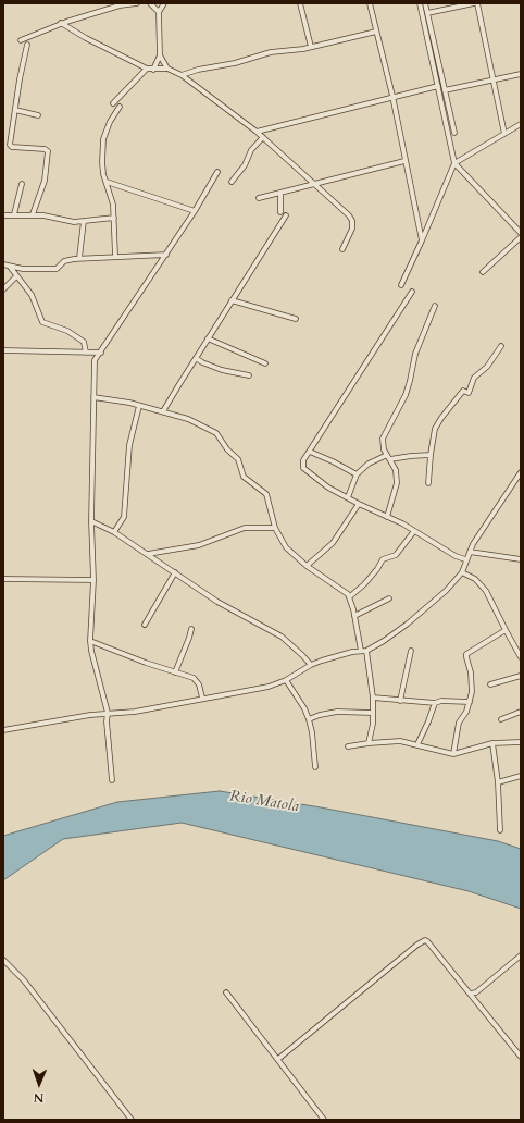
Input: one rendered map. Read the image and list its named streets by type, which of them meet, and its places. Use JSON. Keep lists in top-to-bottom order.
{
  "water": ["Rio Matola"],
  "north": "bottom"
}
